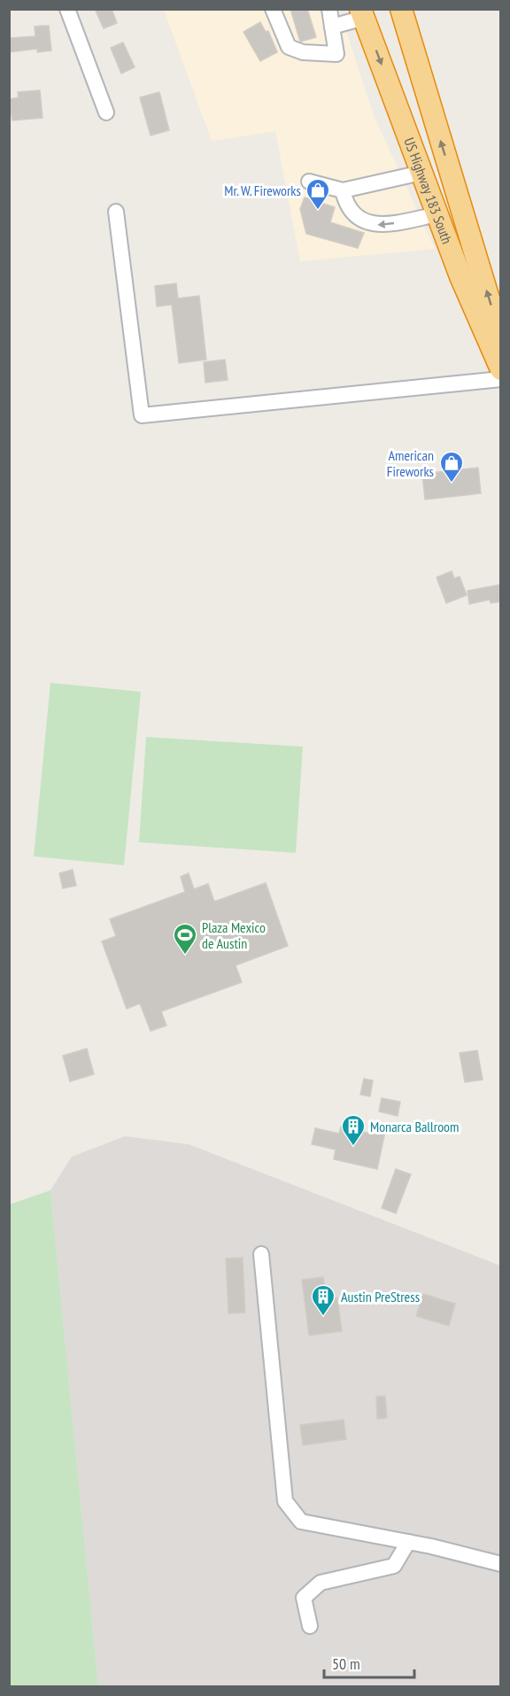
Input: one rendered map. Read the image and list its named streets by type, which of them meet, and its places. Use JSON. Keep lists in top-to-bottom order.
{
  "streets": {
    "highway": ["US Highway 183 South"]
  },
  "places": {
    "shop": ["Mr. W. Fireworks", "American Fireworks"],
    "sports": ["Plaza Mexico de Austin"],
    "building": ["Monarca Ballroom", "Austin PreStress"]
  },
  "scale_bar": "50 m"
}
